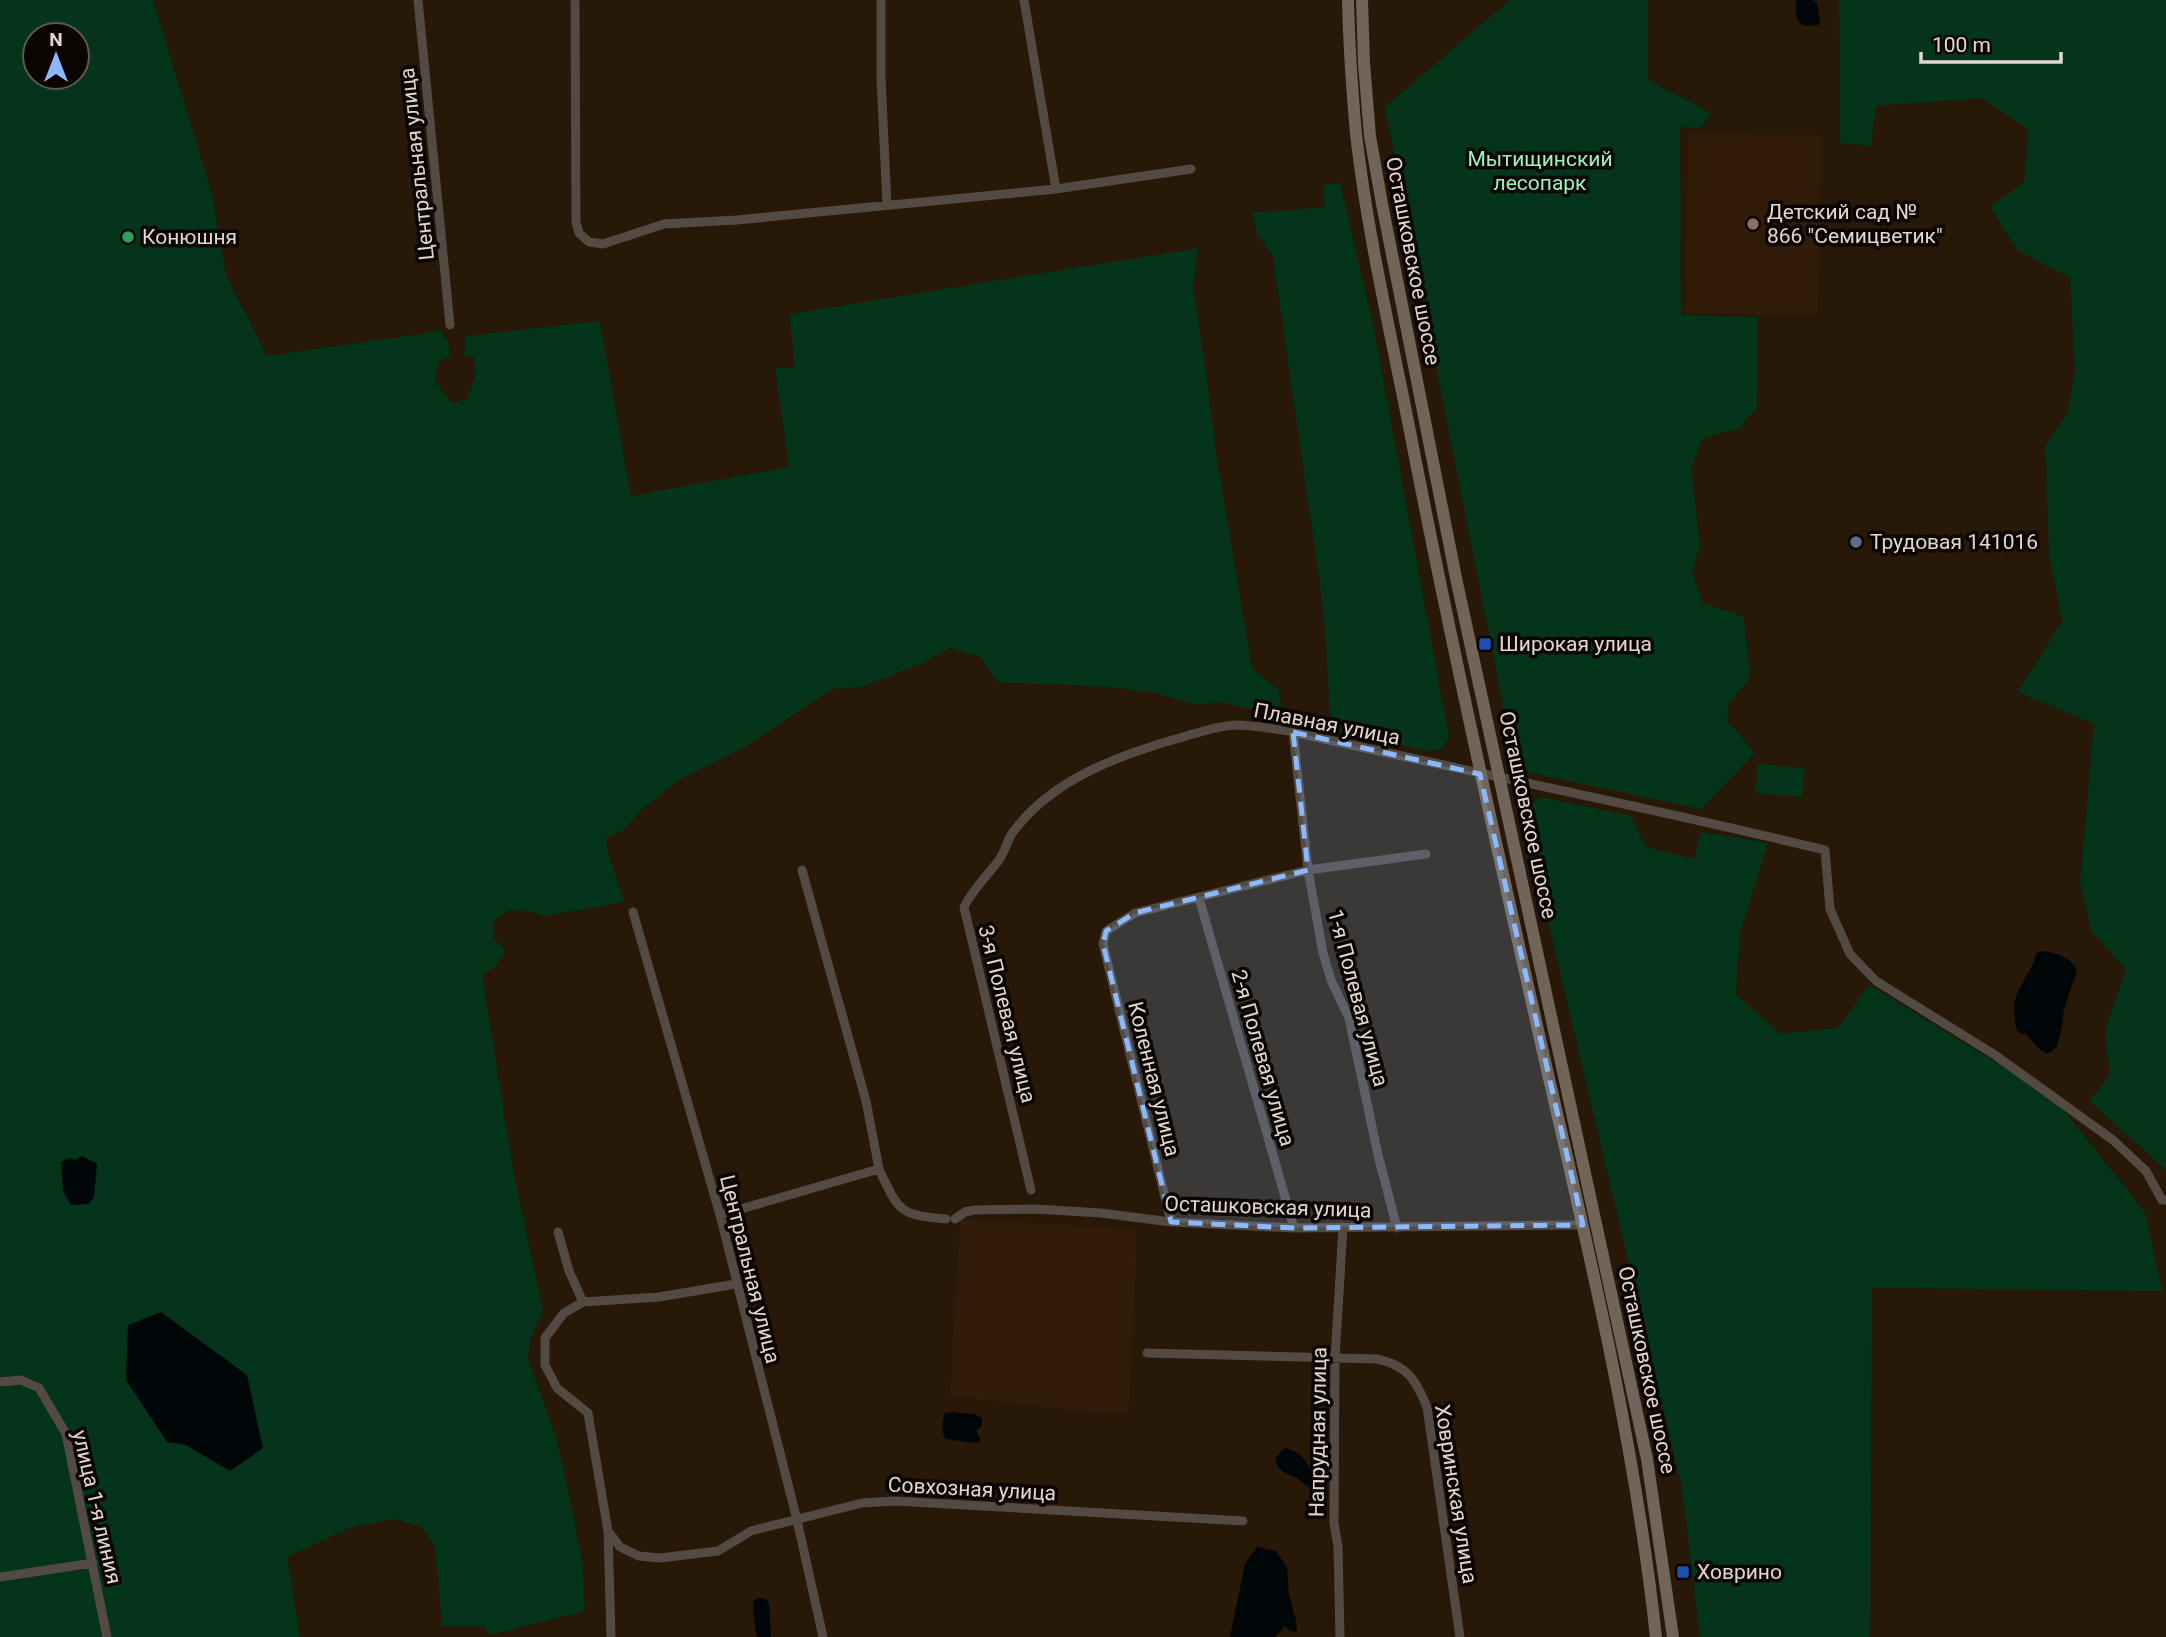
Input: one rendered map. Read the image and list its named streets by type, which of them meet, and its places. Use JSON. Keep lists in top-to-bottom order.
{
  "streets": {
    "main road": ["Осташковское шоссе"],
    "street": [
      "Центральная улица",
      "Плавная улица",
      "1-я Полевая улица",
      "3-я Полевая улица",
      "2-я Полевая улица",
      "Коленная улица",
      "Осташковская улица",
      "Напрудная улица",
      "Совхозная улица",
      "Ховринская улица",
      "улица 1-я линия"
    ]
  },
  "crossings": [
    ["Центральная улица", "Совхозная улица"],
    ["Осташковское шоссе", "Плавная улица"],
    ["Осташковское шоссе", "Осташковская улица"],
    ["Плавная улица", "1-я Полевая улица"],
    ["Плавная улица", "3-я Полевая улица"],
    ["1-я Полевая улица", "Осташковская улица"],
    ["2-я Полевая улица", "Коленная улица"],
    ["2-я Полевая улица", "Осташковская улица"],
    ["Коленная улица", "Осташковская улица"],
    ["Осташковская улица", "Напрудная улица"],
    ["Напрудная улица", "Ховринская улица"]
  ],
  "parks": ["Мытищинский лесопарк"],
  "places": {
    "other": ["Детский сад № 866 \"Семицветик\"", "Конюшня", "Трудовая 141016"],
    "transit": ["Широкая улица", "Ховрино"]
  },
  "scale_bar": "100 m",
  "north": "top"
}
